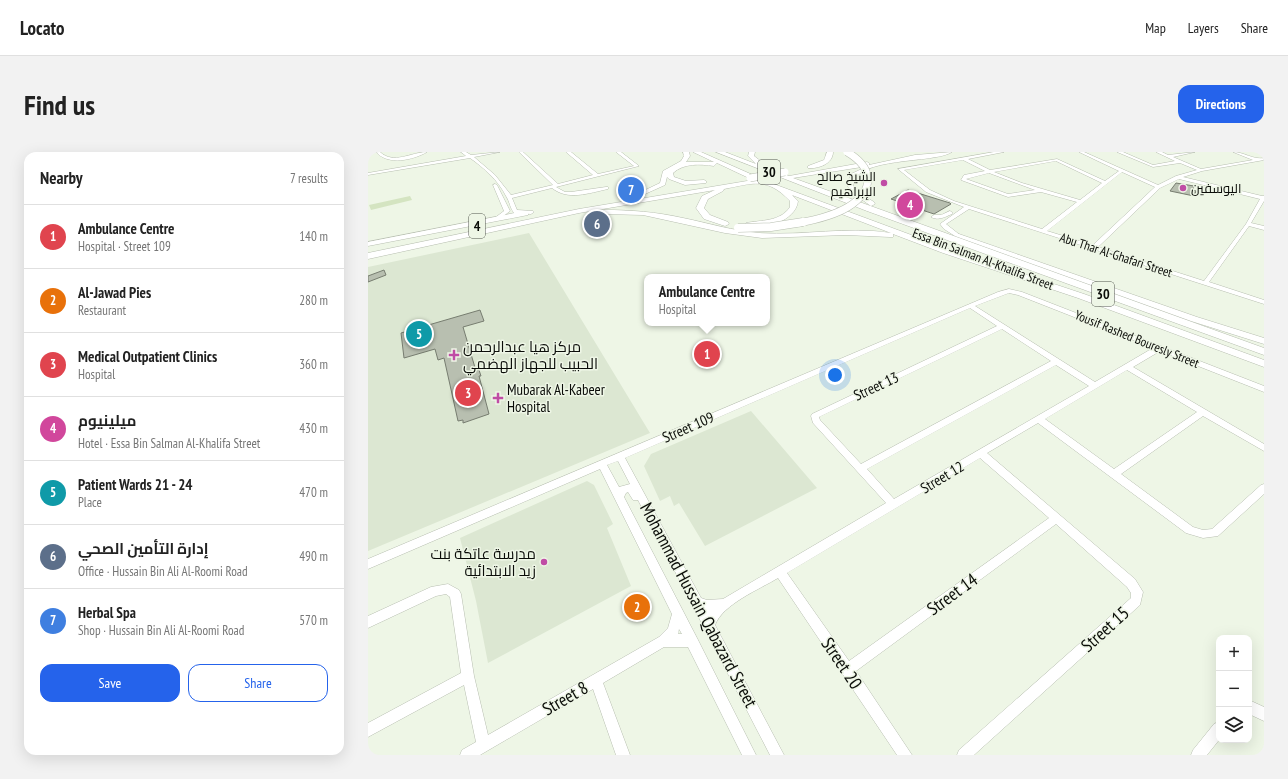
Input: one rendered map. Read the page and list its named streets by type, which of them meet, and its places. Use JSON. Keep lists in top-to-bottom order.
{
  "streets": {
    "highway": ["30", "4", "Essa Bin Salman Al-Khalifa Street"],
    "street": [
      "Abu Thar Al-Ghafari Street",
      "Yousif Rashed Bouresly Street",
      "Street 13",
      "Street 109",
      "Street 12",
      "Street 14",
      "Mohammad Hussain Qabazard Street",
      "Street 15",
      "Street 20",
      "Street 8"
    ]
  },
  "crossings": [
    ["30", "Essa Bin Salman Al-Khalifa Street"],
    ["Yousif Rashed Bouresly Street", "Street 109"],
    ["Yousif Rashed Bouresly Street", "Street 12"],
    ["Street 13", "Street 12"],
    ["Street 109", "Mohammad Hussain Qabazard Street"],
    ["Street 12", "Mohammad Hussain Qabazard Street"],
    ["Street 12", "Street 15"],
    ["Street 12", "Street 20"],
    ["Street 14", "Street 15"],
    ["Street 14", "Street 20"],
    ["Mohammad Hussain Qabazard Street", "Street 8"]
  ],
  "places": {
    "other": ["الشيخ صالح الإبراهيم", "اليوسفين", "مدرسة عاتكة بنت زيد الابتدائية"],
    "health": ["مركز هيا عبدالرحمن الحبيب للجهاز الهضمي", "Mubarak Al-Kabeer Hospital"]
  },
  "page": {
    "header": "Locato",
    "nav": ["Map", "Layers", "Share"],
    "buttons": [
      "Directions",
      ["Save", "Share"]
    ],
    "title": "Find us",
    "heading": ["Nearby", "7 results"],
    "pins": [
      "7",
      "4",
      "6",
      "5",
      "1",
      "3",
      "2"
    ],
    "list": [
      {
        "mark": "1",
        "name": "Ambulance Centre",
        "note": "Hospital · Street 109",
        "value": "140 m"
      },
      {
        "mark": "2",
        "name": "Al-Jawad Pies",
        "note": "Restaurant",
        "value": "280 m"
      },
      {
        "mark": "3",
        "name": "Medical Outpatient Clinics",
        "note": "Hospital",
        "value": "360 m"
      },
      {
        "mark": "4",
        "name": "ميلينيوم",
        "note": "Hotel · Essa Bin Salman Al-Khalifa Street",
        "value": "430 m"
      },
      {
        "mark": "5",
        "name": "Patient Wards 21 - 24",
        "note": "Place",
        "value": "470 m"
      },
      {
        "mark": "6",
        "name": "إدارة التأمين الصحي",
        "note": "Office · Hussain Bin Ali Al-Roomi Road",
        "value": "490 m"
      },
      {
        "mark": "7",
        "name": "Herbal Spa",
        "note": "Shop · Hussain Bin Ali Al-Roomi Road",
        "value": "570 m"
      }
    ],
    "popup": ["Ambulance Centre", "Hospital"],
    "map_buttons": ["+", "−"]
  }
}
